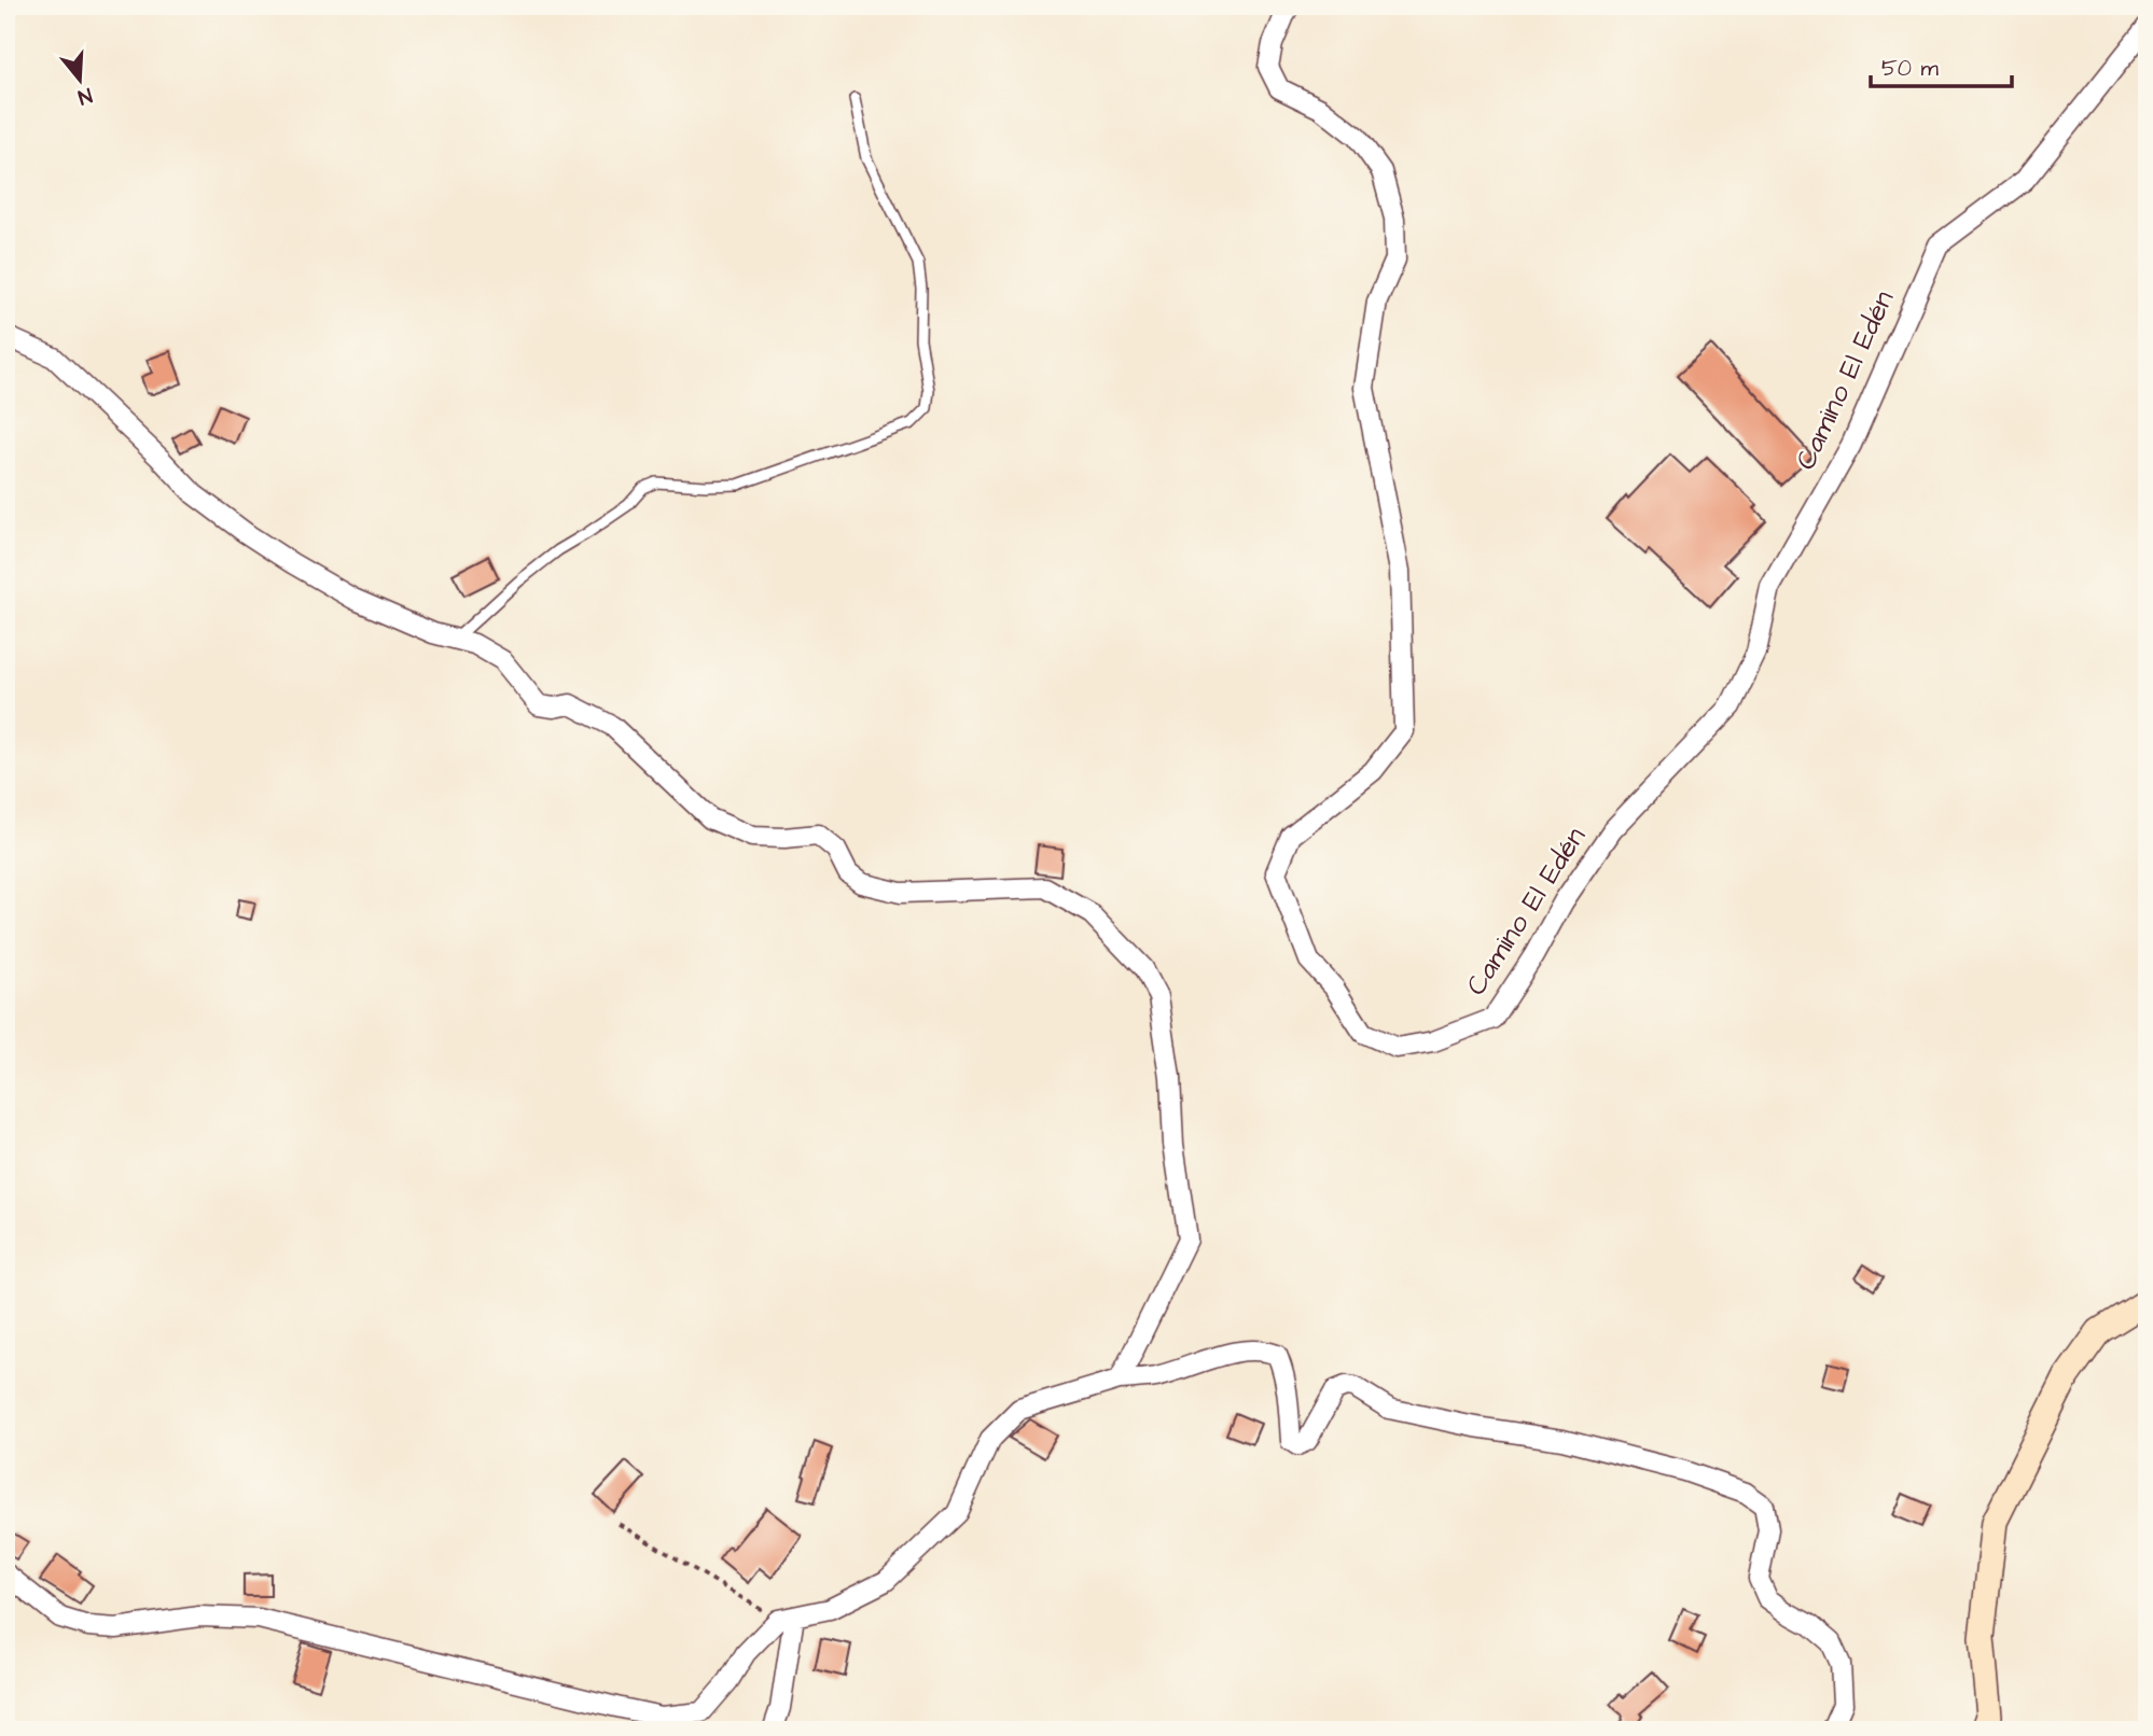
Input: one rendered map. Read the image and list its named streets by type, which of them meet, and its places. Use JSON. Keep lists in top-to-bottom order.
{
  "streets": {
    "street": ["Camino El Edén"]
  },
  "scale_bar": "50 m",
  "north": "bottom"
}
